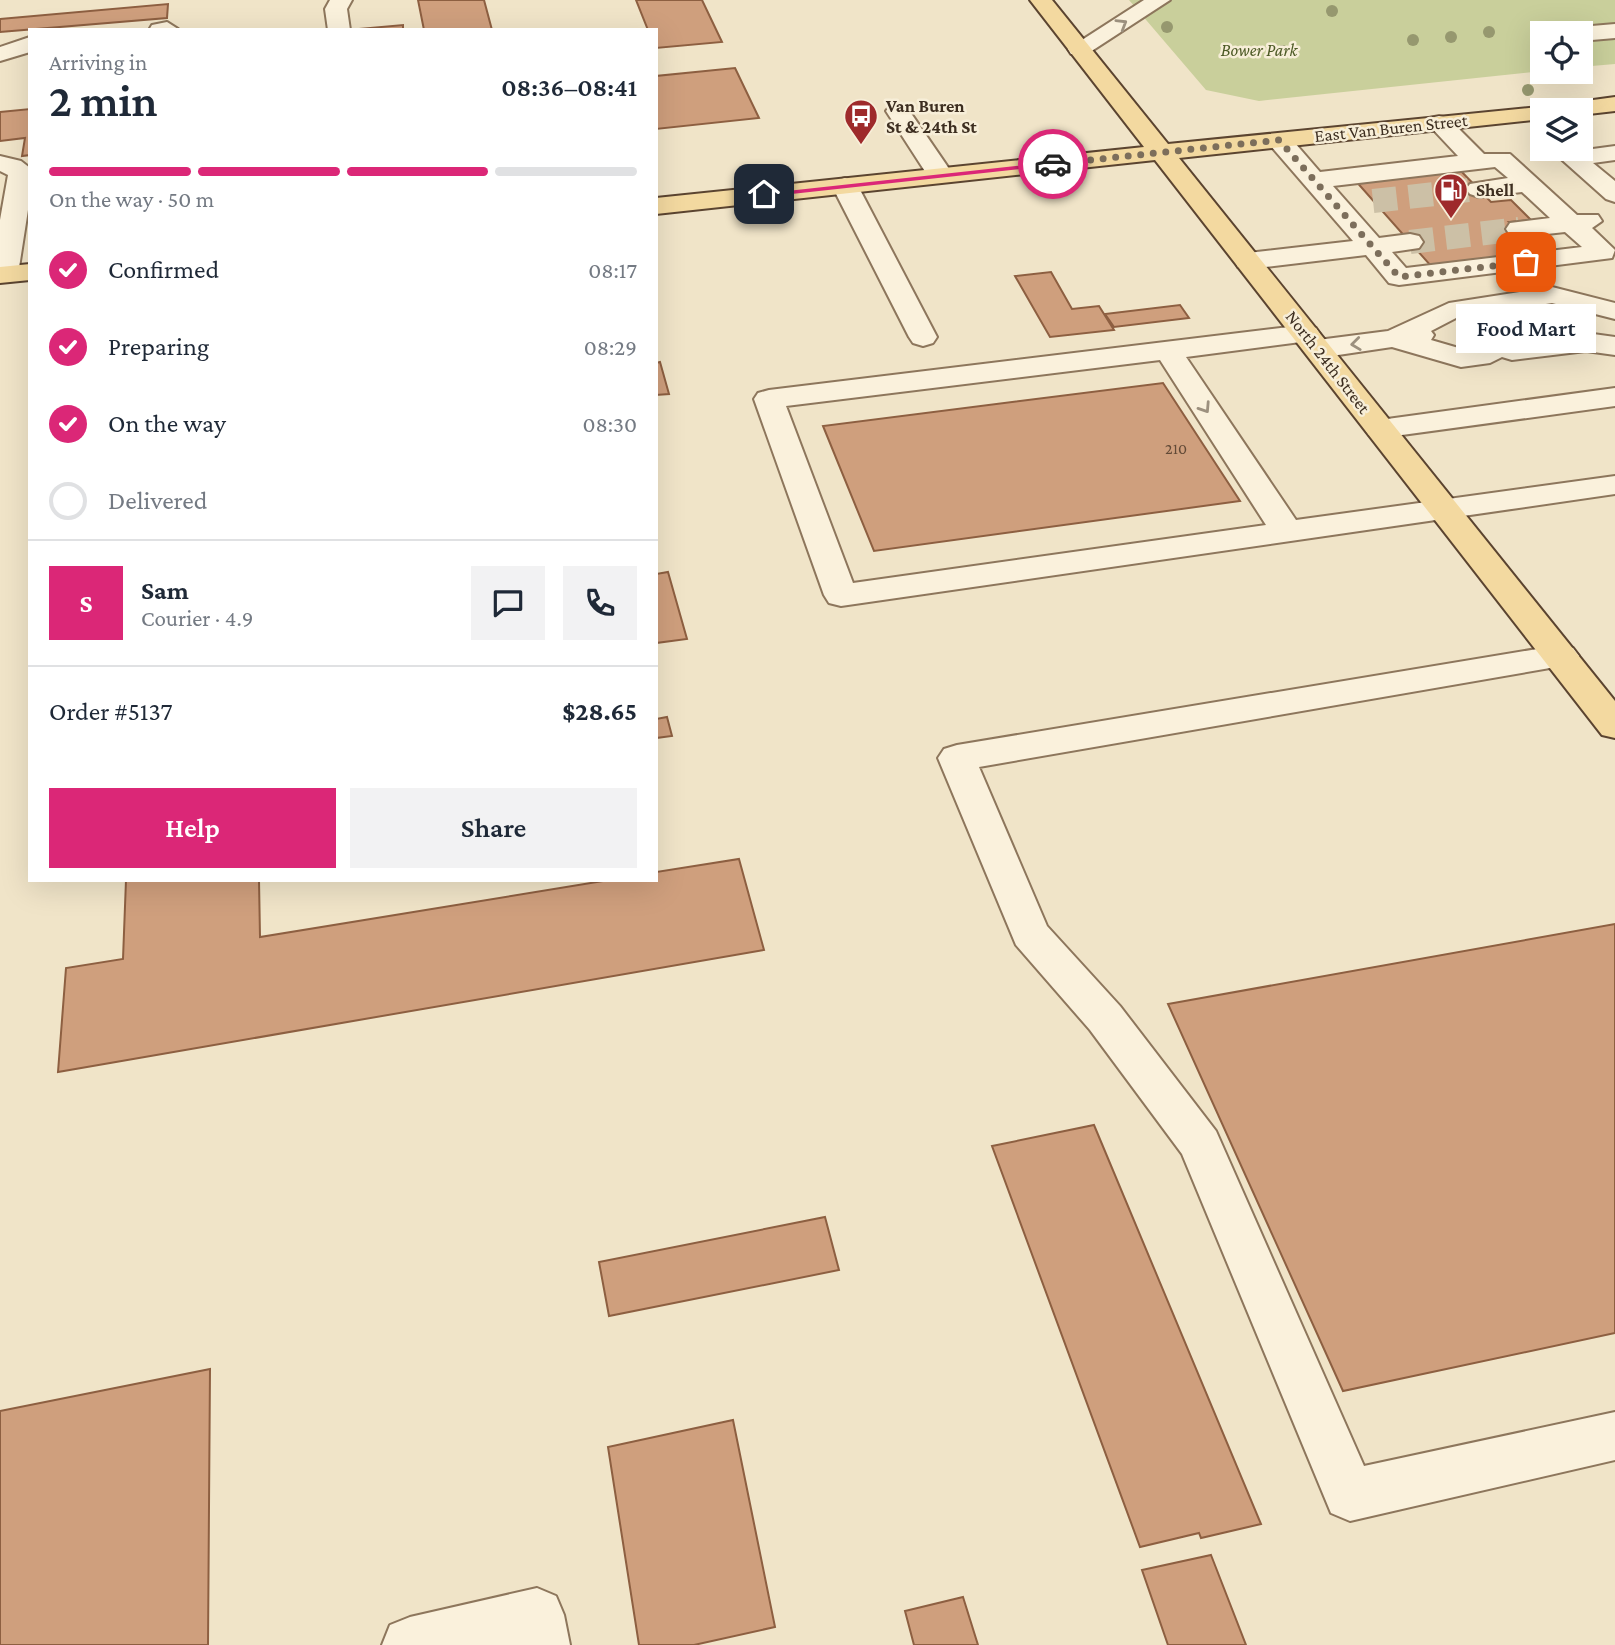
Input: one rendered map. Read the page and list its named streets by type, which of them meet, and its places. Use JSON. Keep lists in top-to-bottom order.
{
  "streets": {
    "main road": ["East Van Buren Street", "North 24th Street"]
  },
  "crossings": [
    ["East Van Buren Street", "North 24th Street"]
  ],
  "parks": ["Bower Park"],
  "places": {
    "bus stop": ["Van Buren St & 24th St"],
    "fuel station": ["Shell"],
    "other": ["Food Mart"]
  },
  "house_numbers": ["210"],
  "page": {
    "heading": ["2 min", "Arriving in", "08:36–08:41"],
    "panel": [
      "Sam",
      "Courier · 4.9",
      "Order #5137",
      "$28.65"
    ],
    "bar": "On the way · 50 m",
    "list": [
      ["Confirmed", "08:17"],
      ["Preparing", "08:29"],
      ["On the way", "08:30"],
      "Delivered"
    ],
    "bubble": "Food Mart",
    "round": "S",
    "buttons": ["Help", "Share"]
  }
}
